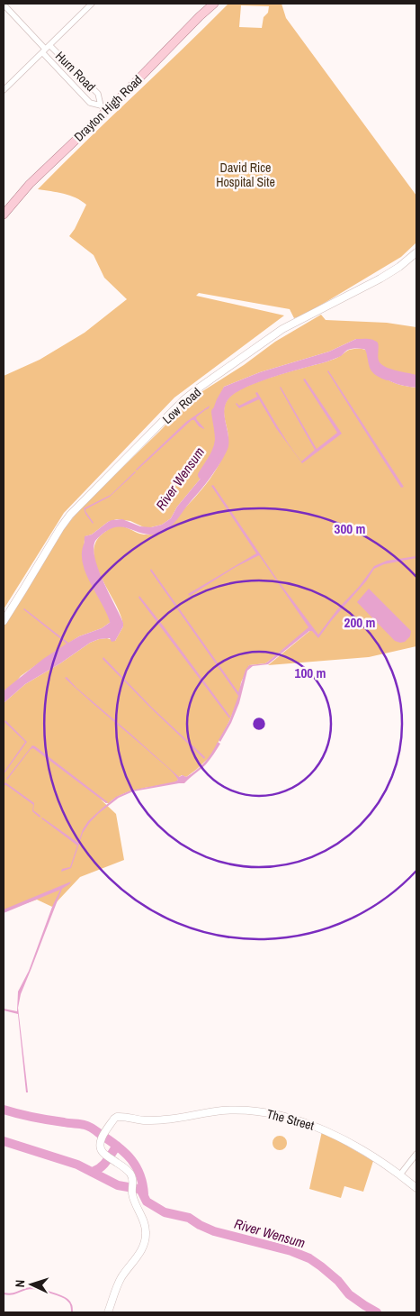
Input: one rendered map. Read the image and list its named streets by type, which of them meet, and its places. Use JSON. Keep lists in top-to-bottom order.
{
  "streets": {
    "main road": ["Drayton High Road"],
    "street": ["Hurn Road", "Low Road", "The Street"]
  },
  "crossings": [
    ["Hurn Road", "Drayton High Road"]
  ],
  "water": ["River Wensum"],
  "parks": ["David Rice Hospital Site"],
  "north": "left",
  "rings": ["300 m", "200 m", "100 m"]
}
